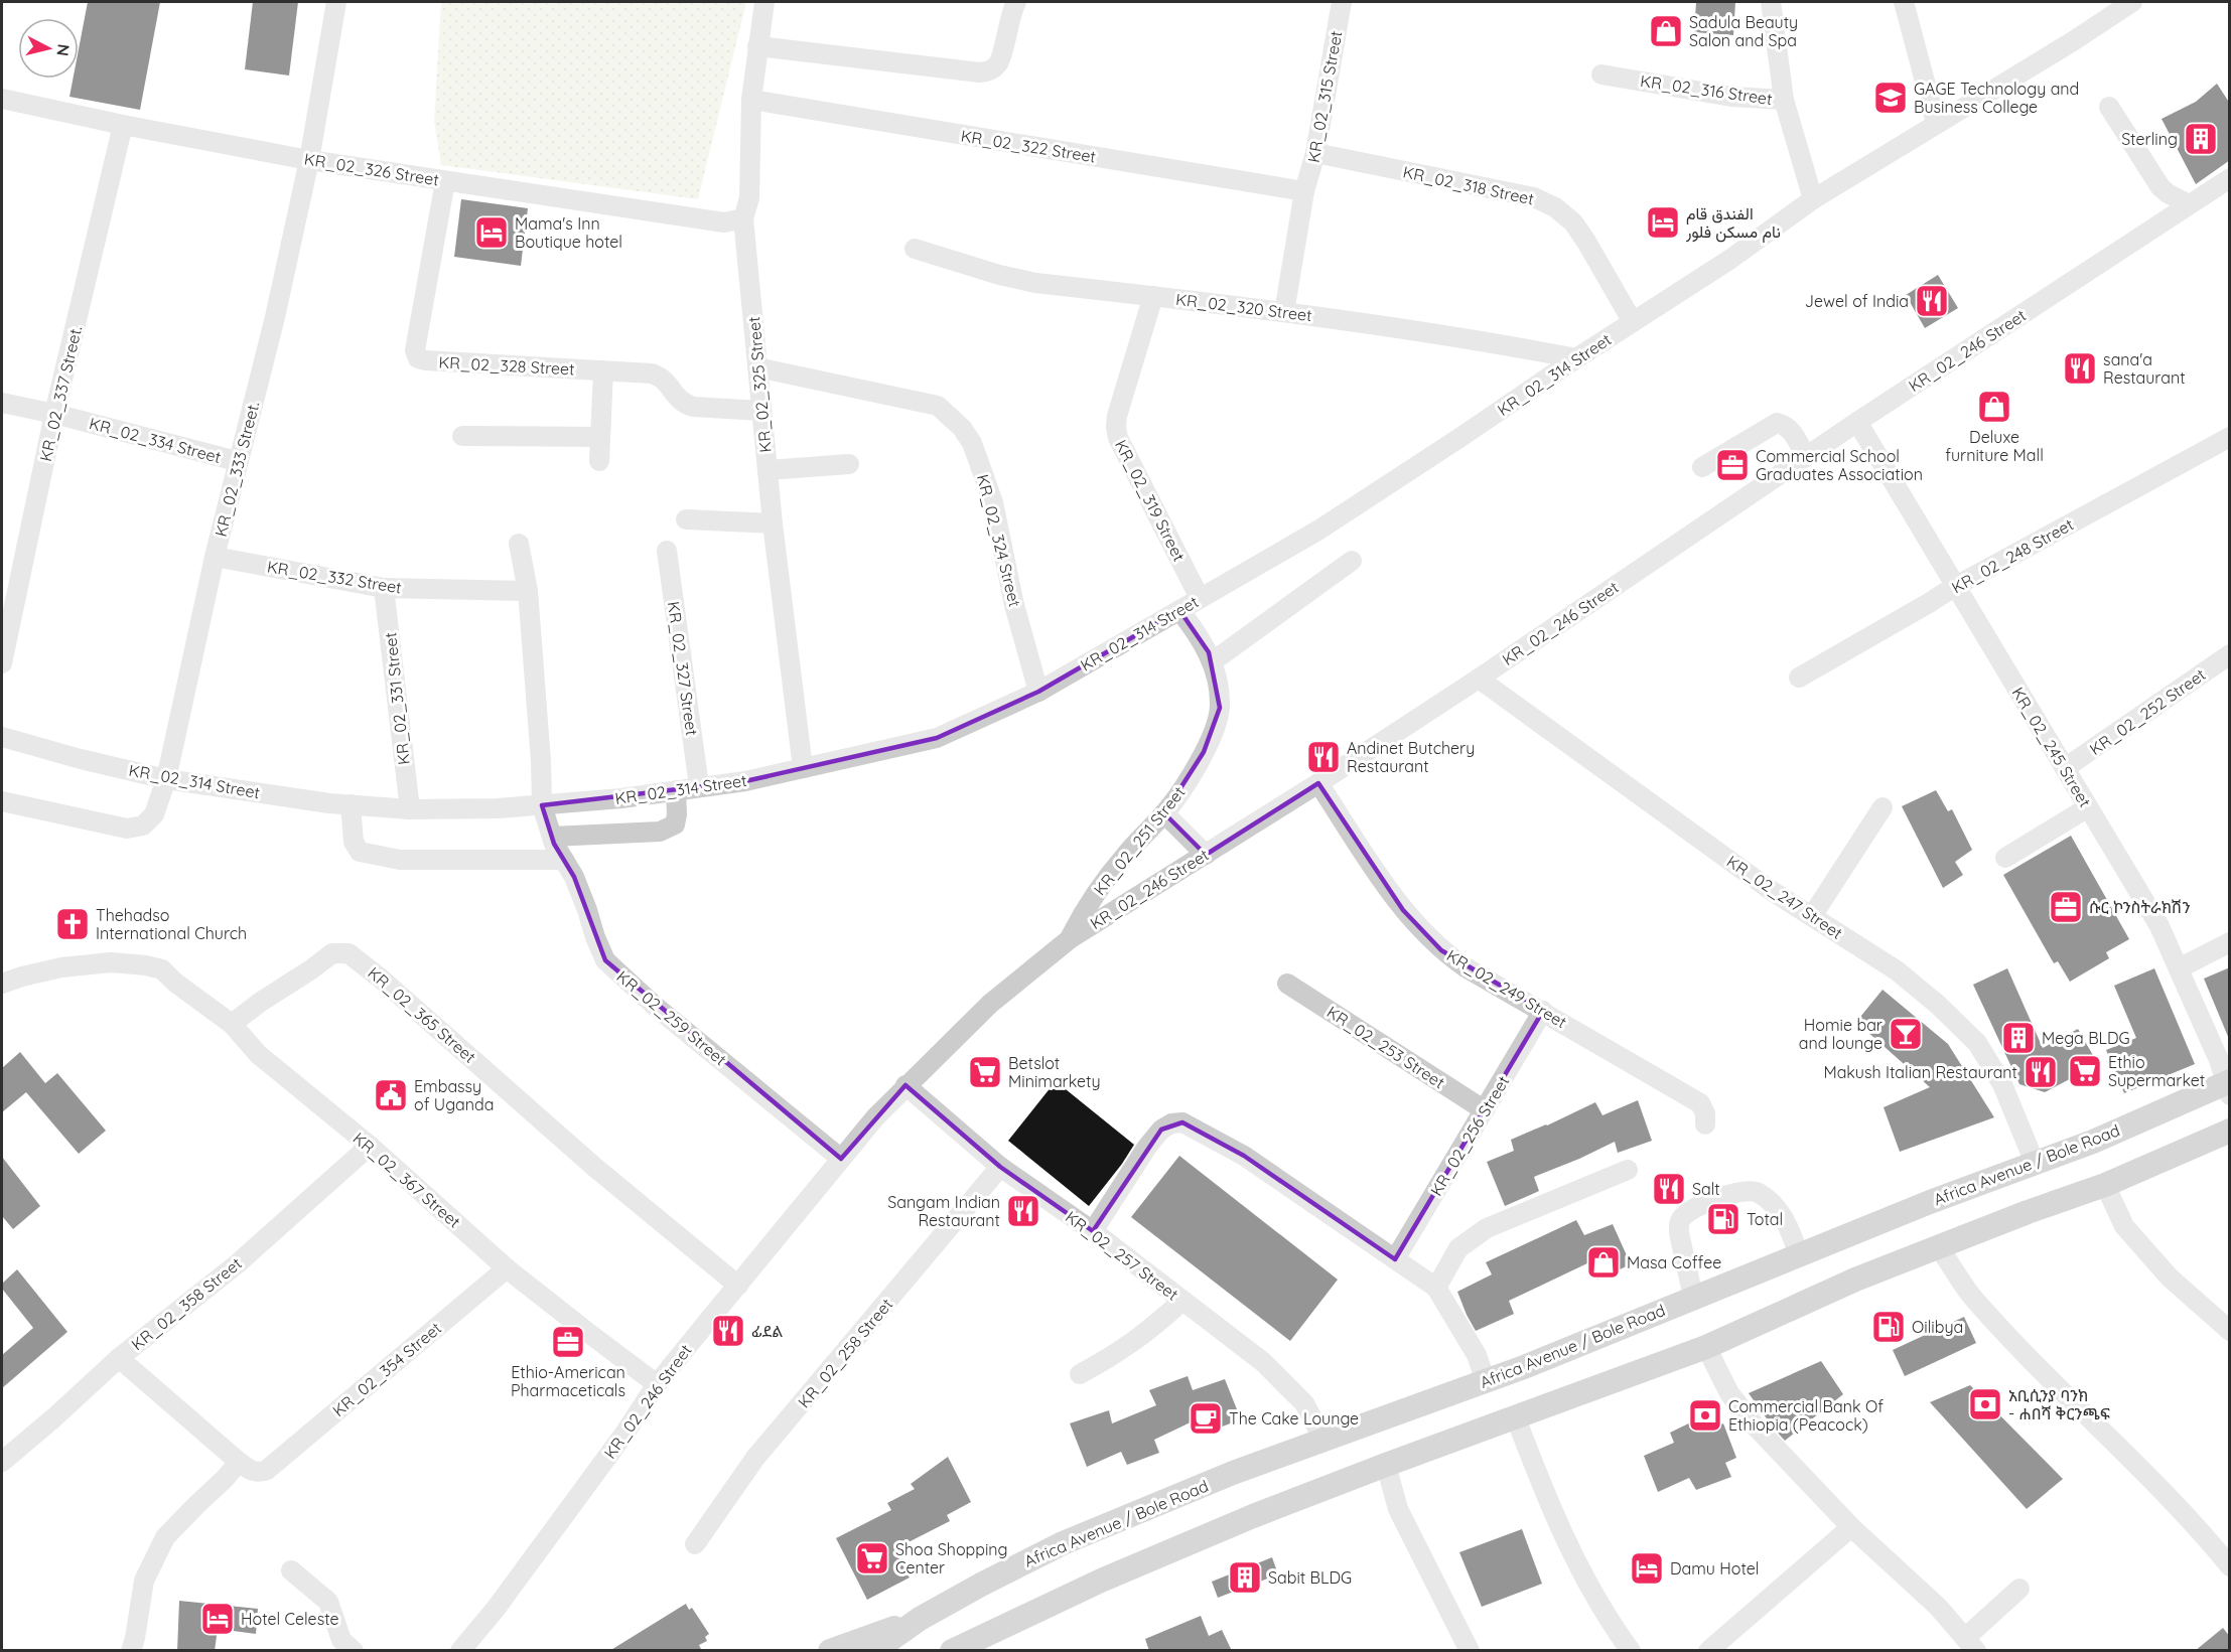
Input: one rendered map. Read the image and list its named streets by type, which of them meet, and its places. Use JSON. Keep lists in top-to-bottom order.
{
  "streets": {
    "main road": ["Africa Avenue / Bole Road"],
    "street": [
      "KR_02_316 Street",
      "KR_02_315 Street",
      "KR_02_322 Street",
      "KR_02_326 Street",
      "KR_02_318 Street",
      "KR_02_320 Street",
      "KR_02_246 Street",
      "KR_02_328 Street",
      "KR_02_314 Street",
      "KR_02_325 Street",
      "KR_02_337 Street.",
      "KR_02_334 Street",
      "KR_02_333 Street.",
      "KR_02_319 Street",
      "KR_02_324 Street",
      "KR_02_248 Street",
      "KR_02_332 Street",
      "KR_02_327 Street",
      "KR_02_331 Street",
      "KR_02_252 Street",
      "KR_02_245 Street",
      "KR_02_251 Street",
      "KR_02_247 Street",
      "KR_02_249 Street",
      "KR_02_365 Street",
      "KR_02_259 Street",
      "KR_02_253 Street",
      "KR_02_256 Street",
      "KR_02_367 Street",
      "KR_02_257 Street",
      "KR_02_358 Street",
      "KR_02_258 Street",
      "KR_02_354 Street"
    ]
  },
  "crossings": [
    ["KR_02_315 Street", "KR_02_322 Street"],
    ["KR_02_315 Street", "KR_02_318 Street"],
    ["KR_02_315 Street", "KR_02_320 Street"],
    ["KR_02_322 Street", "KR_02_325 Street"],
    ["KR_02_326 Street", "KR_02_328 Street"],
    ["KR_02_326 Street", "KR_02_325 Street"],
    ["KR_02_326 Street", "KR_02_337 Street."],
    ["KR_02_326 Street", "KR_02_333 Street."],
    ["KR_02_318 Street", "KR_02_314 Street"],
    ["KR_02_320 Street", "KR_02_314 Street"],
    ["KR_02_320 Street", "KR_02_319 Street"],
    ["KR_02_246 Street", "KR_02_245 Street"],
    ["KR_02_246 Street", "KR_02_251 Street"],
    ["KR_02_246 Street", "KR_02_247 Street"],
    ["KR_02_246 Street", "KR_02_249 Street"],
    ["KR_02_246 Street", "KR_02_365 Street"],
    ["KR_02_246 Street", "KR_02_259 Street"],
    ["KR_02_246 Street", "KR_02_367 Street"],
    ["KR_02_246 Street", "KR_02_257 Street"],
    ["KR_02_328 Street", "KR_02_325 Street"],
    ["KR_02_314 Street", "KR_02_325 Street"],
    ["KR_02_314 Street", "KR_02_333 Street."],
    ["KR_02_314 Street", "KR_02_319 Street"],
    ["KR_02_314 Street", "KR_02_324 Street"],
    ["KR_02_314 Street", "KR_02_327 Street"],
    ["KR_02_314 Street", "KR_02_331 Street"],
    ["KR_02_314 Street", "KR_02_251 Street"],
    ["KR_02_314 Street", "KR_02_259 Street"],
    ["KR_02_325 Street", "KR_02_324 Street"],
    ["KR_02_337 Street.", "KR_02_334 Street"],
    ["KR_02_334 Street", "KR_02_333 Street."],
    ["KR_02_333 Street.", "KR_02_332 Street"],
    ["KR_02_248 Street", "KR_02_245 Street"],
    ["KR_02_332 Street", "KR_02_331 Street"],
    ["KR_02_252 Street", "KR_02_245 Street"],
    ["KR_02_245 Street", "Africa Avenue / Bole Road"],
    ["KR_02_247 Street", "Africa Avenue / Bole Road"],
    ["KR_02_249 Street", "KR_02_256 Street"],
    ["KR_02_365 Street", "KR_02_367 Street"],
    ["KR_02_253 Street", "KR_02_256 Street"],
    ["Africa Avenue / Bole Road", "KR_02_257 Street"],
    ["KR_02_367 Street", "KR_02_358 Street"],
    ["KR_02_367 Street", "KR_02_354 Street"],
    ["KR_02_257 Street", "KR_02_258 Street"]
  ],
  "places": {
    "shop": ["Sadula Beauty Salon and Spa", "Deluxe furniture Mall", "Masa Coffee"],
    "school or university": ["GAGE Technology and Business College"],
    "building": ["Sterling", "Mega BLDG", "Sabit BLDG"],
    "hotel": [
      "الفندق قام نام مسكن فلور",
      "Mama's Inn Boutique hotel",
      "Damu Hotel",
      "Hotel Celeste"
    ],
    "restaurant": [
      "Jewel of India",
      "sana'a Restaurant",
      "Andinet Butchery Restaurant",
      "Makush Italian Restaurant",
      "Salt",
      "Sangam Indian Restaurant",
      "ፊደል"
    ],
    "office": ["Commercial School Graduates Association", "ሱር ኮንስትራክሽን", "Ethio-American Pharmaceticals"],
    "church": ["Thehadso International Church"],
    "bar": ["Homie bar and lounge"],
    "supermarket": ["Ethio Supermarket", "Betslot Minimarkety", "Shoa Shopping Center"],
    "public building": ["Embassy of Uganda"],
    "fuel station": ["Total", "Oilibya"],
    "bank": ["አቢሲንያ ባንክ - ሐበሻ ቅርንጫፍ", "Commercial Bank Of Ethiopia (Peacock)"],
    "cafe": ["The Cake Lounge"]
  },
  "north": "right"
}
